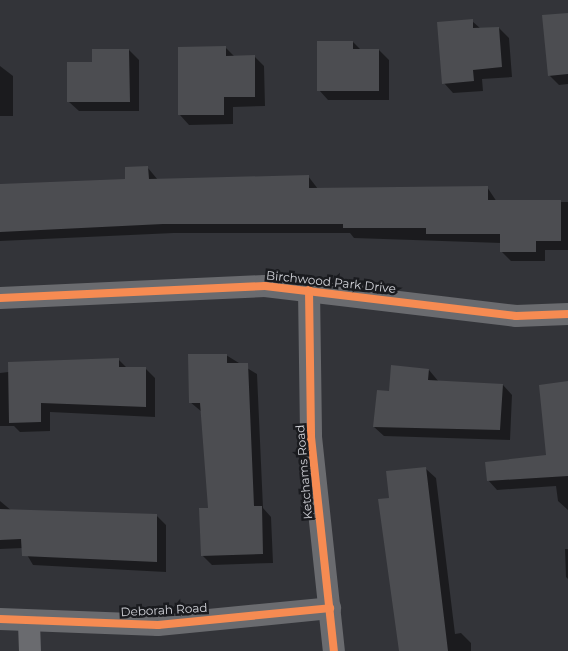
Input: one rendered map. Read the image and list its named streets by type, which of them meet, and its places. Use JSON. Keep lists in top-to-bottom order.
{
  "streets": {
    "street": ["Birchwood Park Drive", "Ketchams Road", "Deborah Road"]
  },
  "crossings": [
    ["Birchwood Park Drive", "Ketchams Road"],
    ["Ketchams Road", "Deborah Road"]
  ]
}
